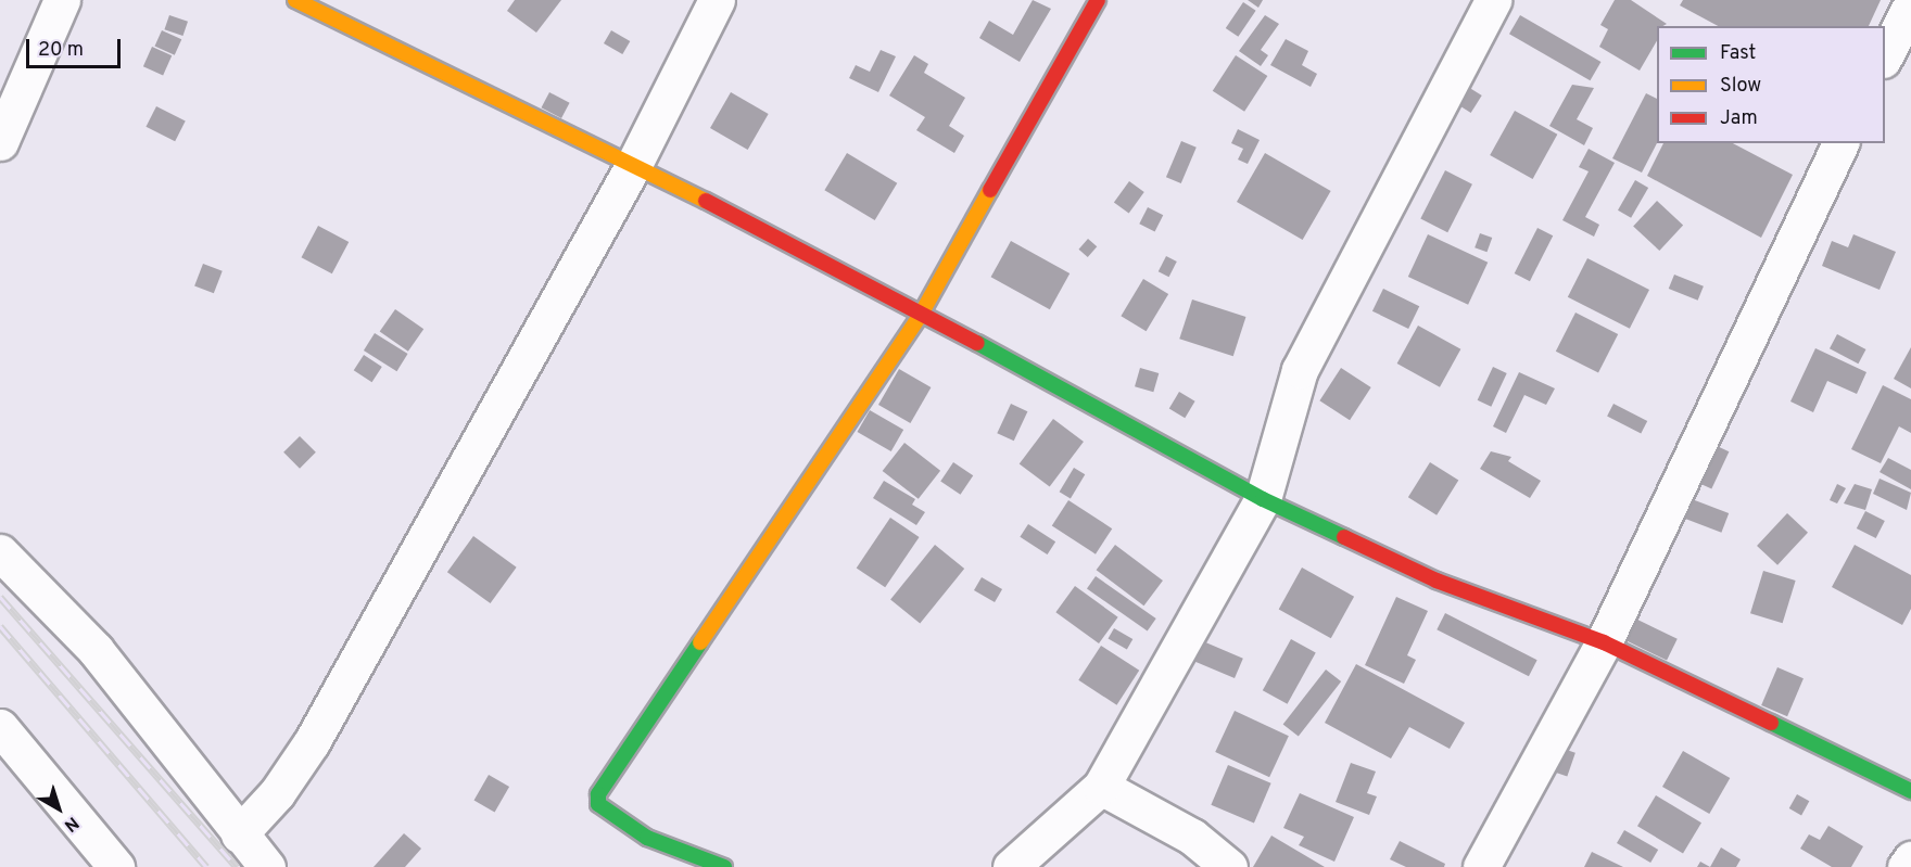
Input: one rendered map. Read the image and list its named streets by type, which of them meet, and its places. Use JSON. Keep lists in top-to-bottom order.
{
  "legend": ["Fast", "Slow", "Jam"],
  "scale_bar": "20 m",
  "north": "bottom right"
}
